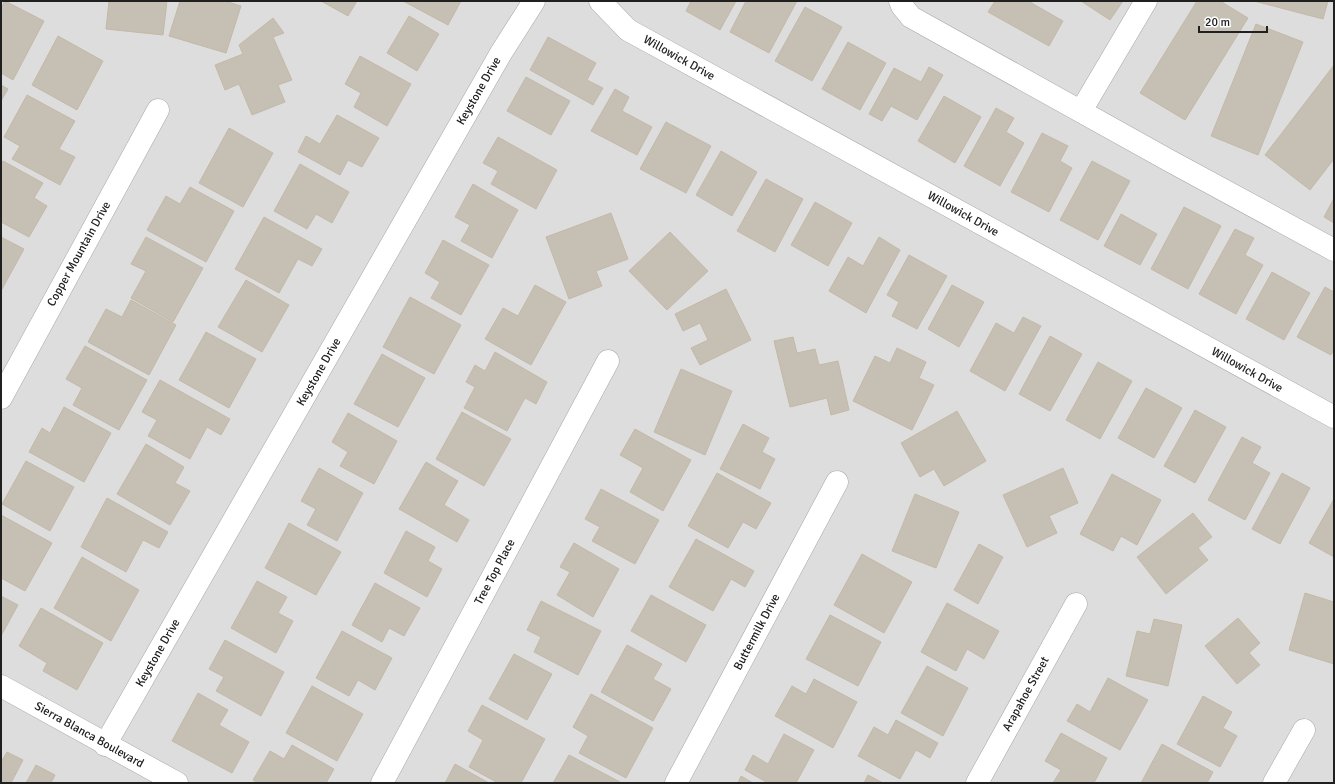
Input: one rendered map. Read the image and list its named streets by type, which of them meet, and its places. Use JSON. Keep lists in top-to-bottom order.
{
  "streets": {
    "street": [
      "Willowick Drive",
      "Keystone Drive",
      "Copper Mountain Drive",
      "Tree Top Place",
      "Buttermilk Drive",
      "Arapahoe Street",
      "Sierra Blanca Boulevard"
    ]
  },
  "crossings": [
    ["Keystone Drive", "Sierra Blanca Boulevard"]
  ],
  "scale_bar": "20 m"
}
